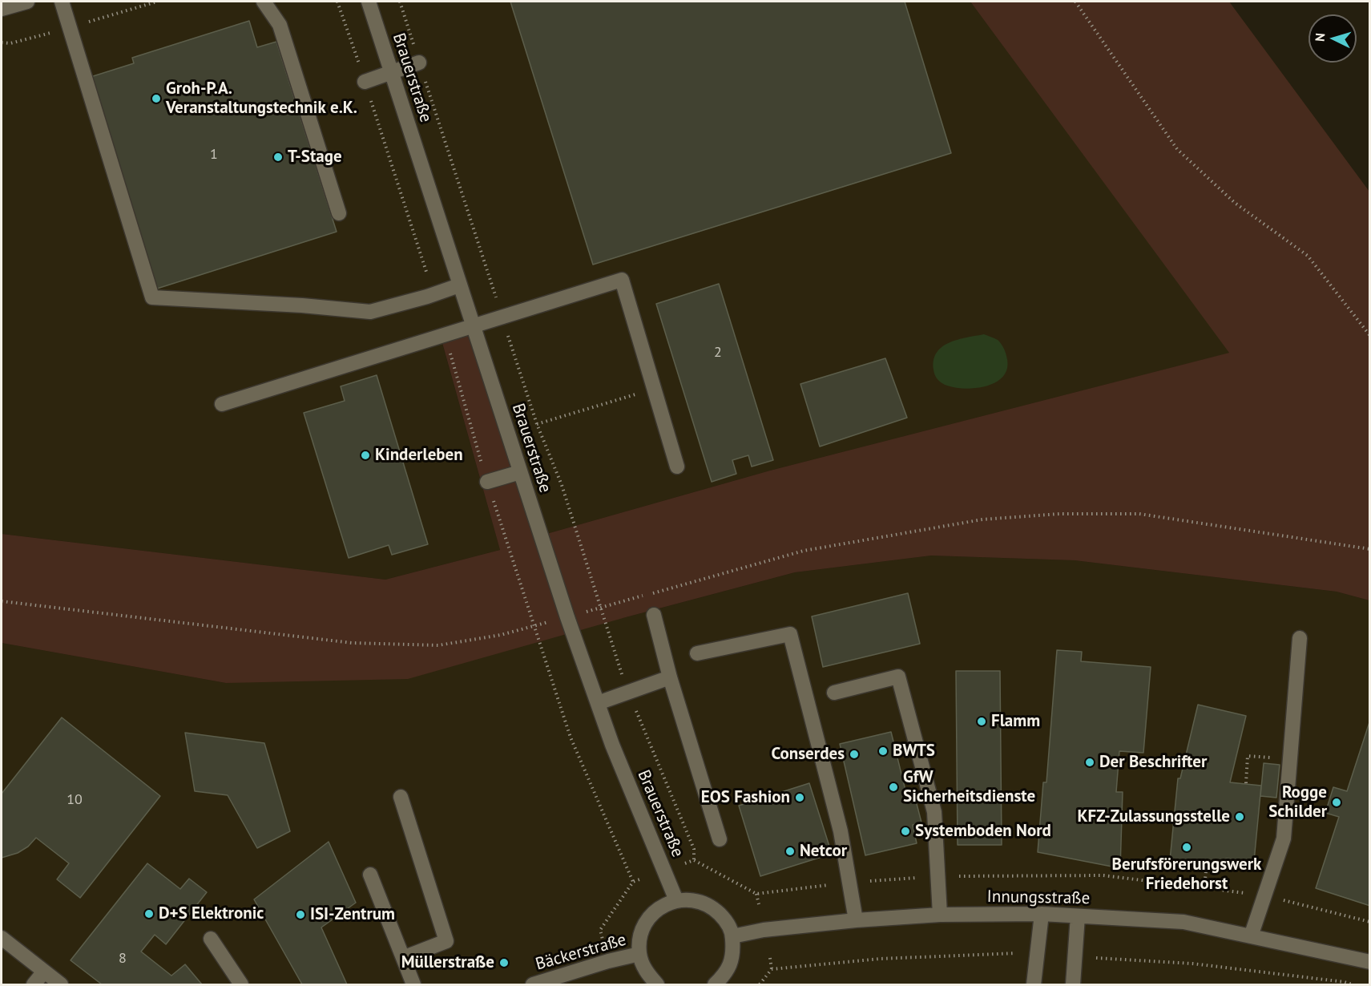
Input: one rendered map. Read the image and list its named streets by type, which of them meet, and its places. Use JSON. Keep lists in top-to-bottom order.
{
  "streets": {
    "street": ["Brauerstraße", "Innungsstraße", "Bäckerstraße"]
  },
  "places": [
    "Groh-P.A. Veranstaltungstechnik e.K.",
    "T-Stage",
    "Kinderleben",
    "Flamm",
    "BWTS",
    "Conserdes",
    "Der Beschrifter",
    "GfW Sicherheitsdienste",
    "EOS Fashion",
    "Rogge Schilder",
    "KFZ-Zulassungsstelle",
    "Systemboden Nord",
    "Berufsförerungswerk Friedehorst",
    "Netcor",
    "D+S Elektronic",
    "ISI-Zentrum",
    "Müllerstraße"
  ],
  "house_numbers": [
    "1",
    "2",
    "10",
    "8"
  ],
  "north": "left"
}
